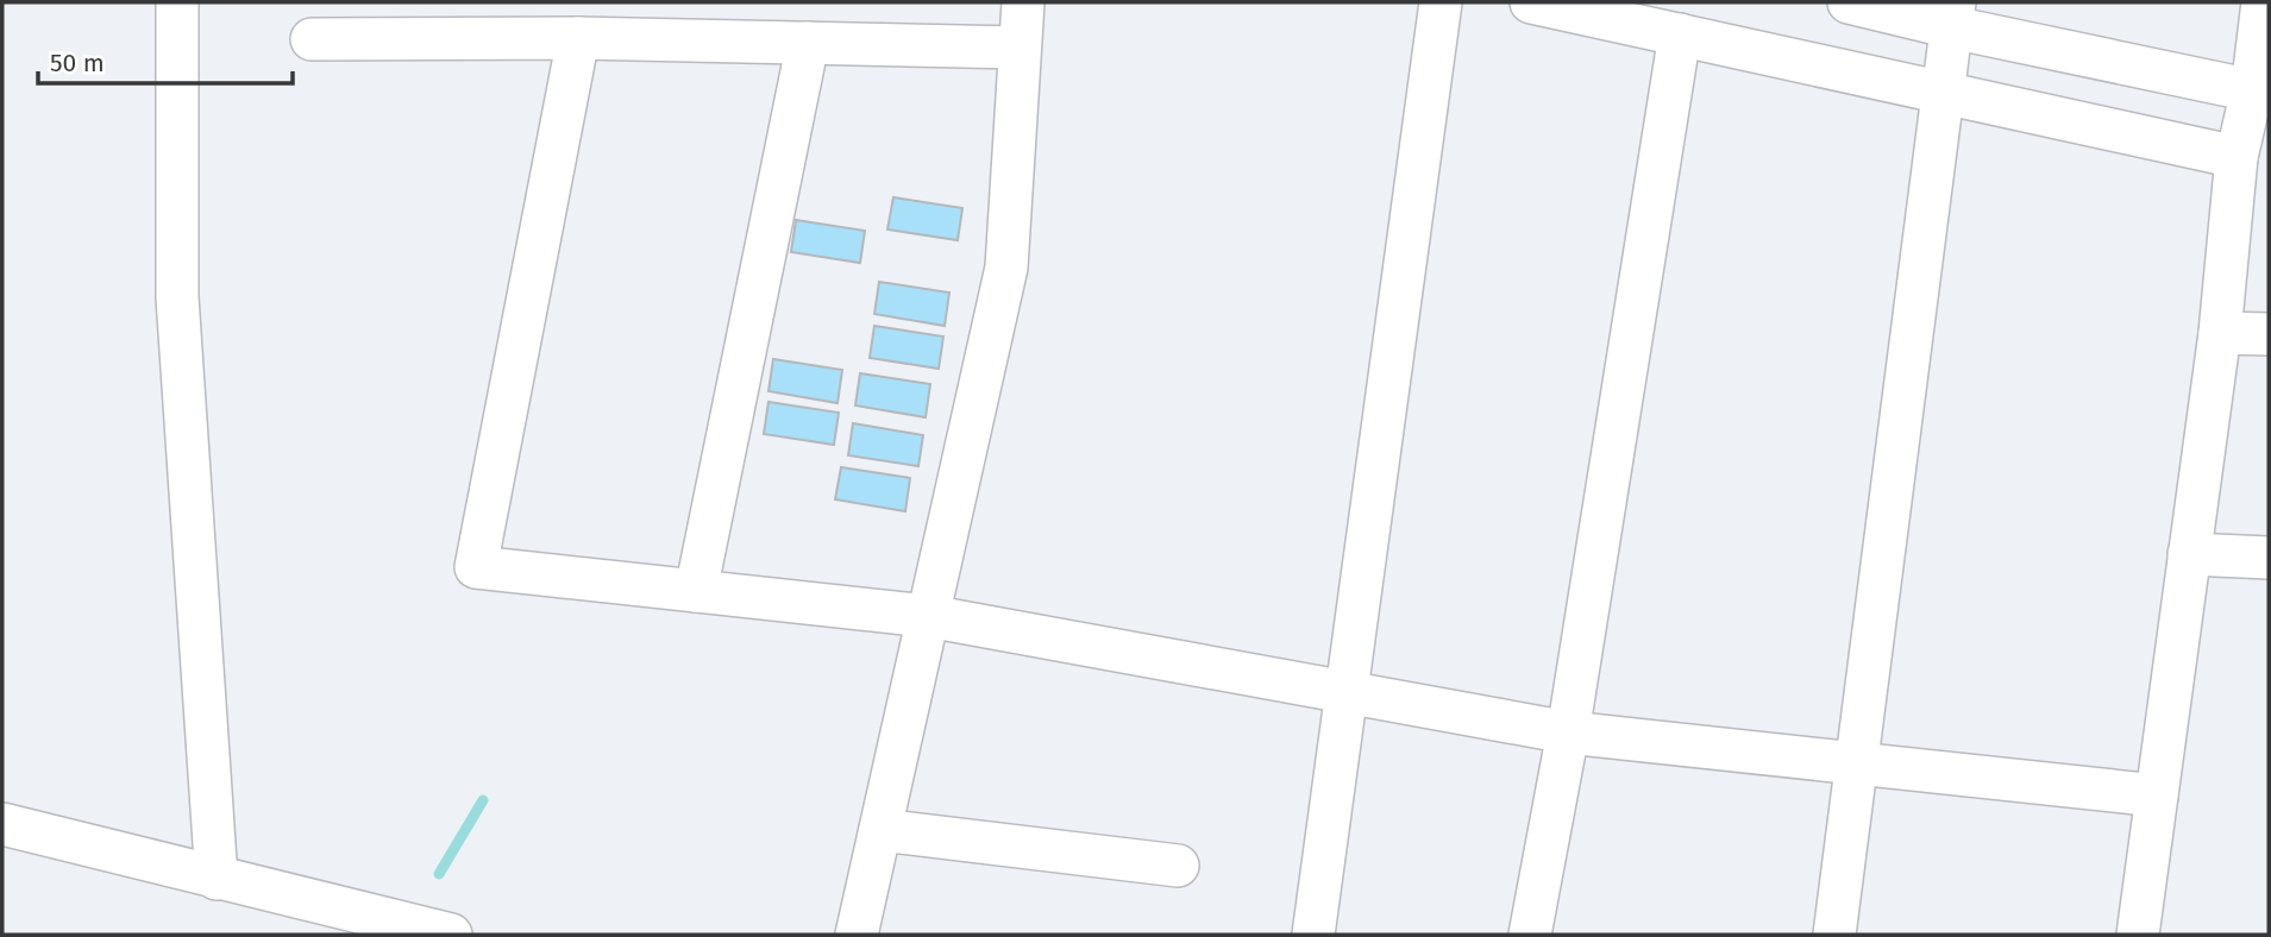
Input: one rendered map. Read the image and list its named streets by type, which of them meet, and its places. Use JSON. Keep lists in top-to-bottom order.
{
  "scale_bar": "50 m"
}
